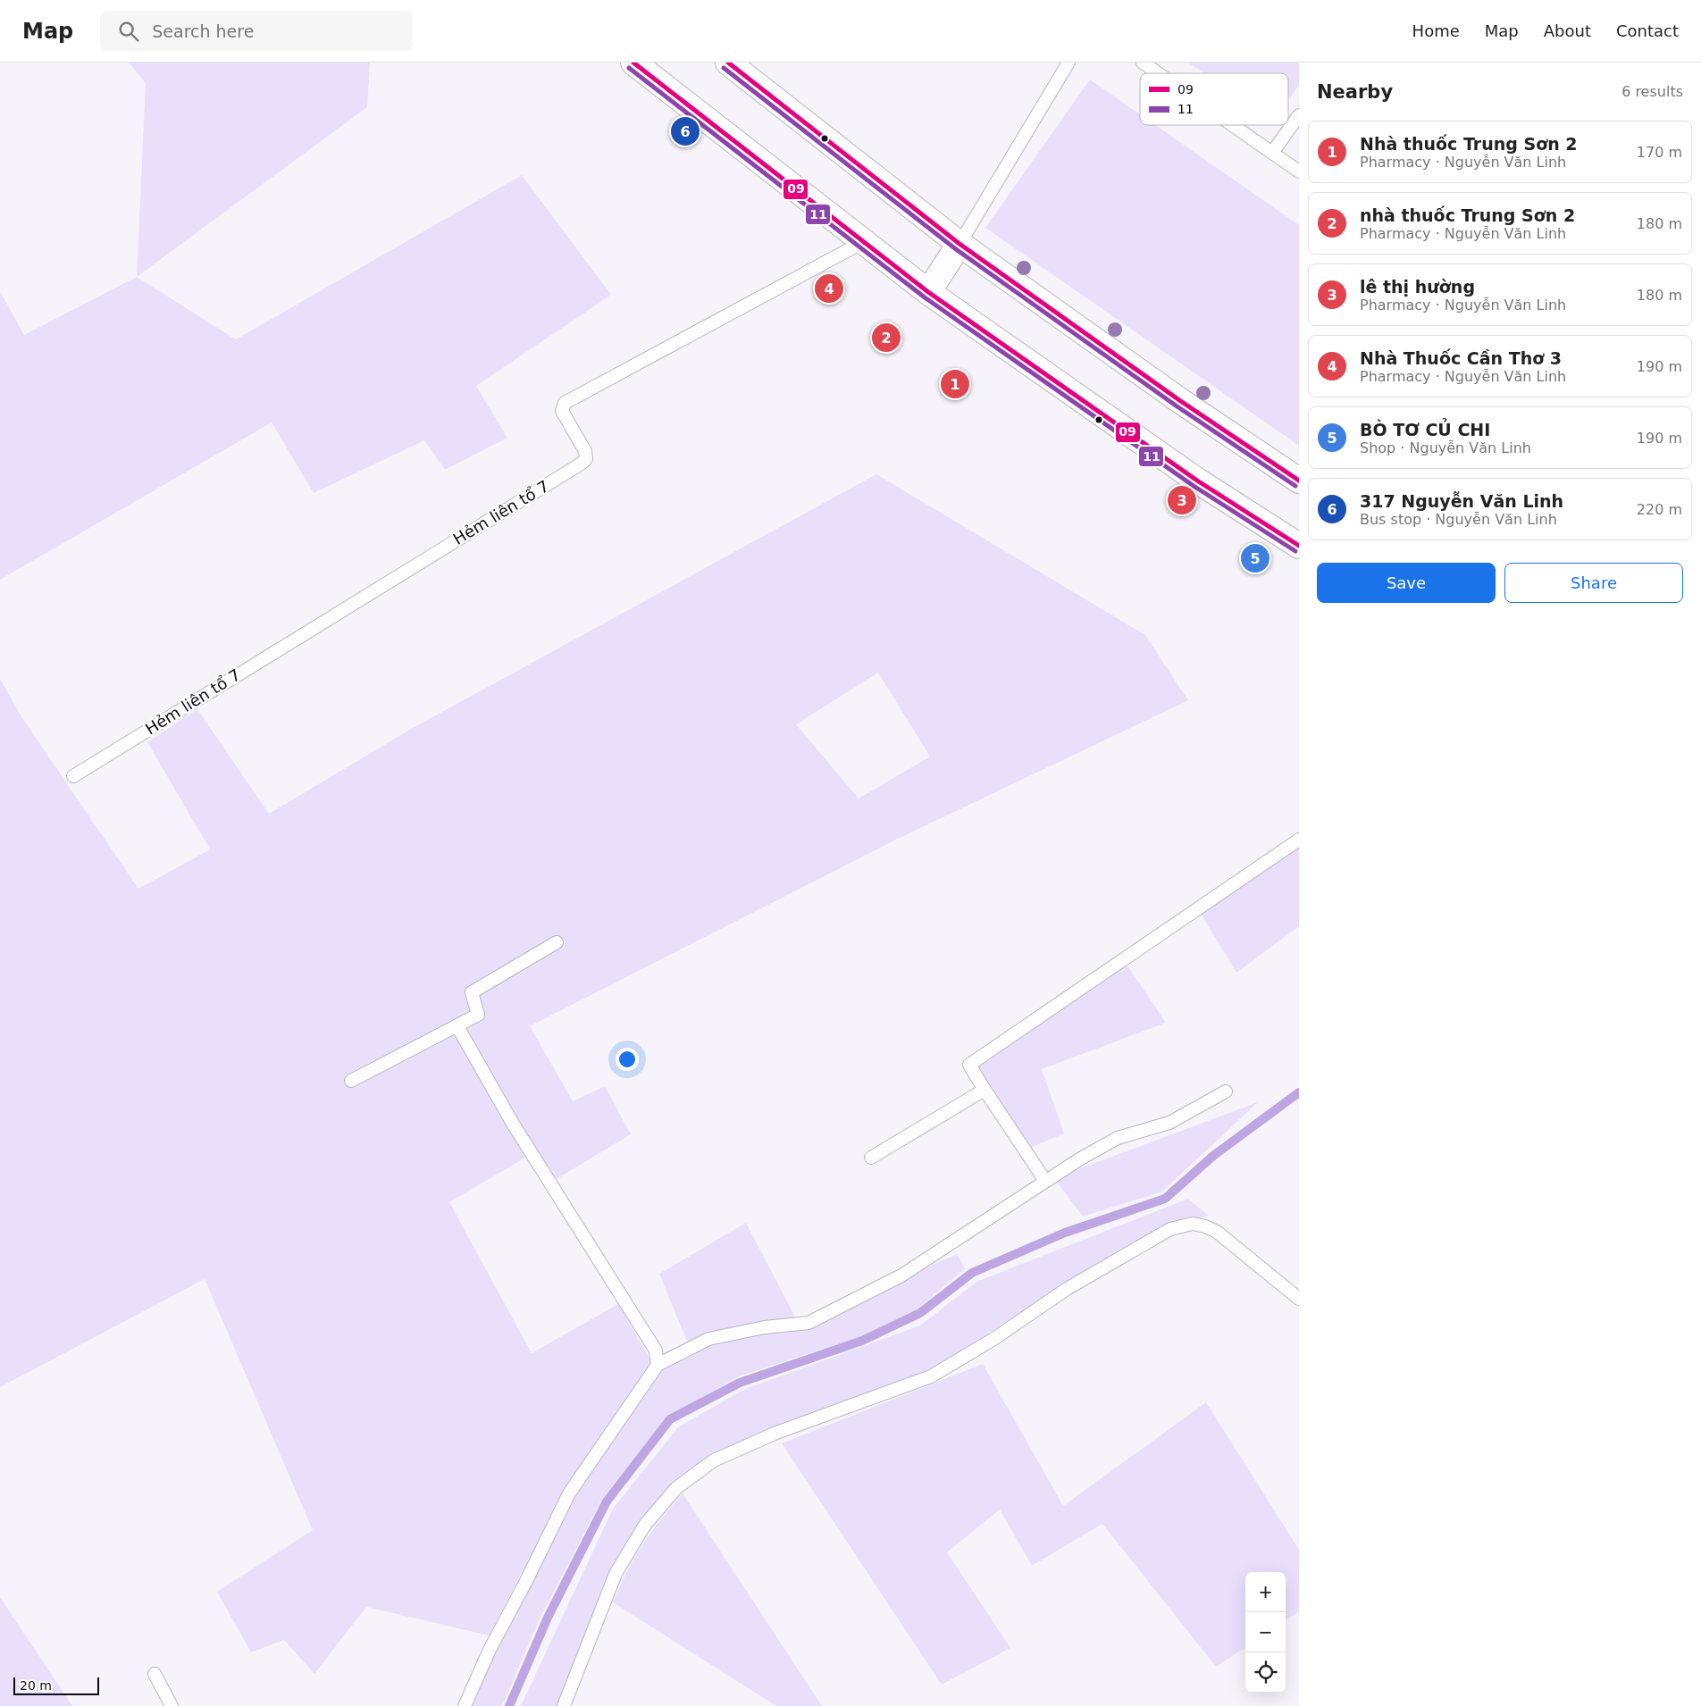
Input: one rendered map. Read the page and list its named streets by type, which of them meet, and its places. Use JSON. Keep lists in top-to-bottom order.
{
  "streets": {
    "lane": ["Hẻm liên tổ 7"]
  },
  "lines": ["transit line 09", "transit line 11"],
  "legend": ["09", "11"],
  "scale_bar": "20 m",
  "page": {
    "header": "Map",
    "search": "Search here",
    "nav": [
      "Home",
      "Map",
      "About",
      "Contact"
    ],
    "heading": ["Nearby", "6 results"],
    "pins": [
      "6",
      "4",
      "2",
      "1",
      "3",
      "5"
    ],
    "list": [
      {
        "mark": "1",
        "name": "Nhà thuốc Trung Sơn 2",
        "note": "Pharmacy · Nguyễn Văn Linh",
        "value": "170 m"
      },
      {
        "mark": "2",
        "name": "nhà thuốc Trung Sơn 2",
        "note": "Pharmacy · Nguyễn Văn Linh",
        "value": "180 m"
      },
      {
        "mark": "3",
        "name": "lê thị hường",
        "note": "Pharmacy · Nguyễn Văn Linh",
        "value": "180 m"
      },
      {
        "mark": "4",
        "name": "Nhà Thuốc Cần Thơ 3",
        "note": "Pharmacy · Nguyễn Văn Linh",
        "value": "190 m"
      },
      {
        "mark": "5",
        "name": "BÒ TƠ CỦ CHI",
        "note": "Shop · Nguyễn Văn Linh",
        "value": "190 m"
      },
      {
        "mark": "6",
        "name": "317 Nguyễn Văn Linh",
        "note": "Bus stop · Nguyễn Văn Linh",
        "value": "220 m"
      }
    ],
    "buttons": ["Save", "Share"],
    "map_buttons": ["+", "−"],
    "scale": "20 m"
  }
}
